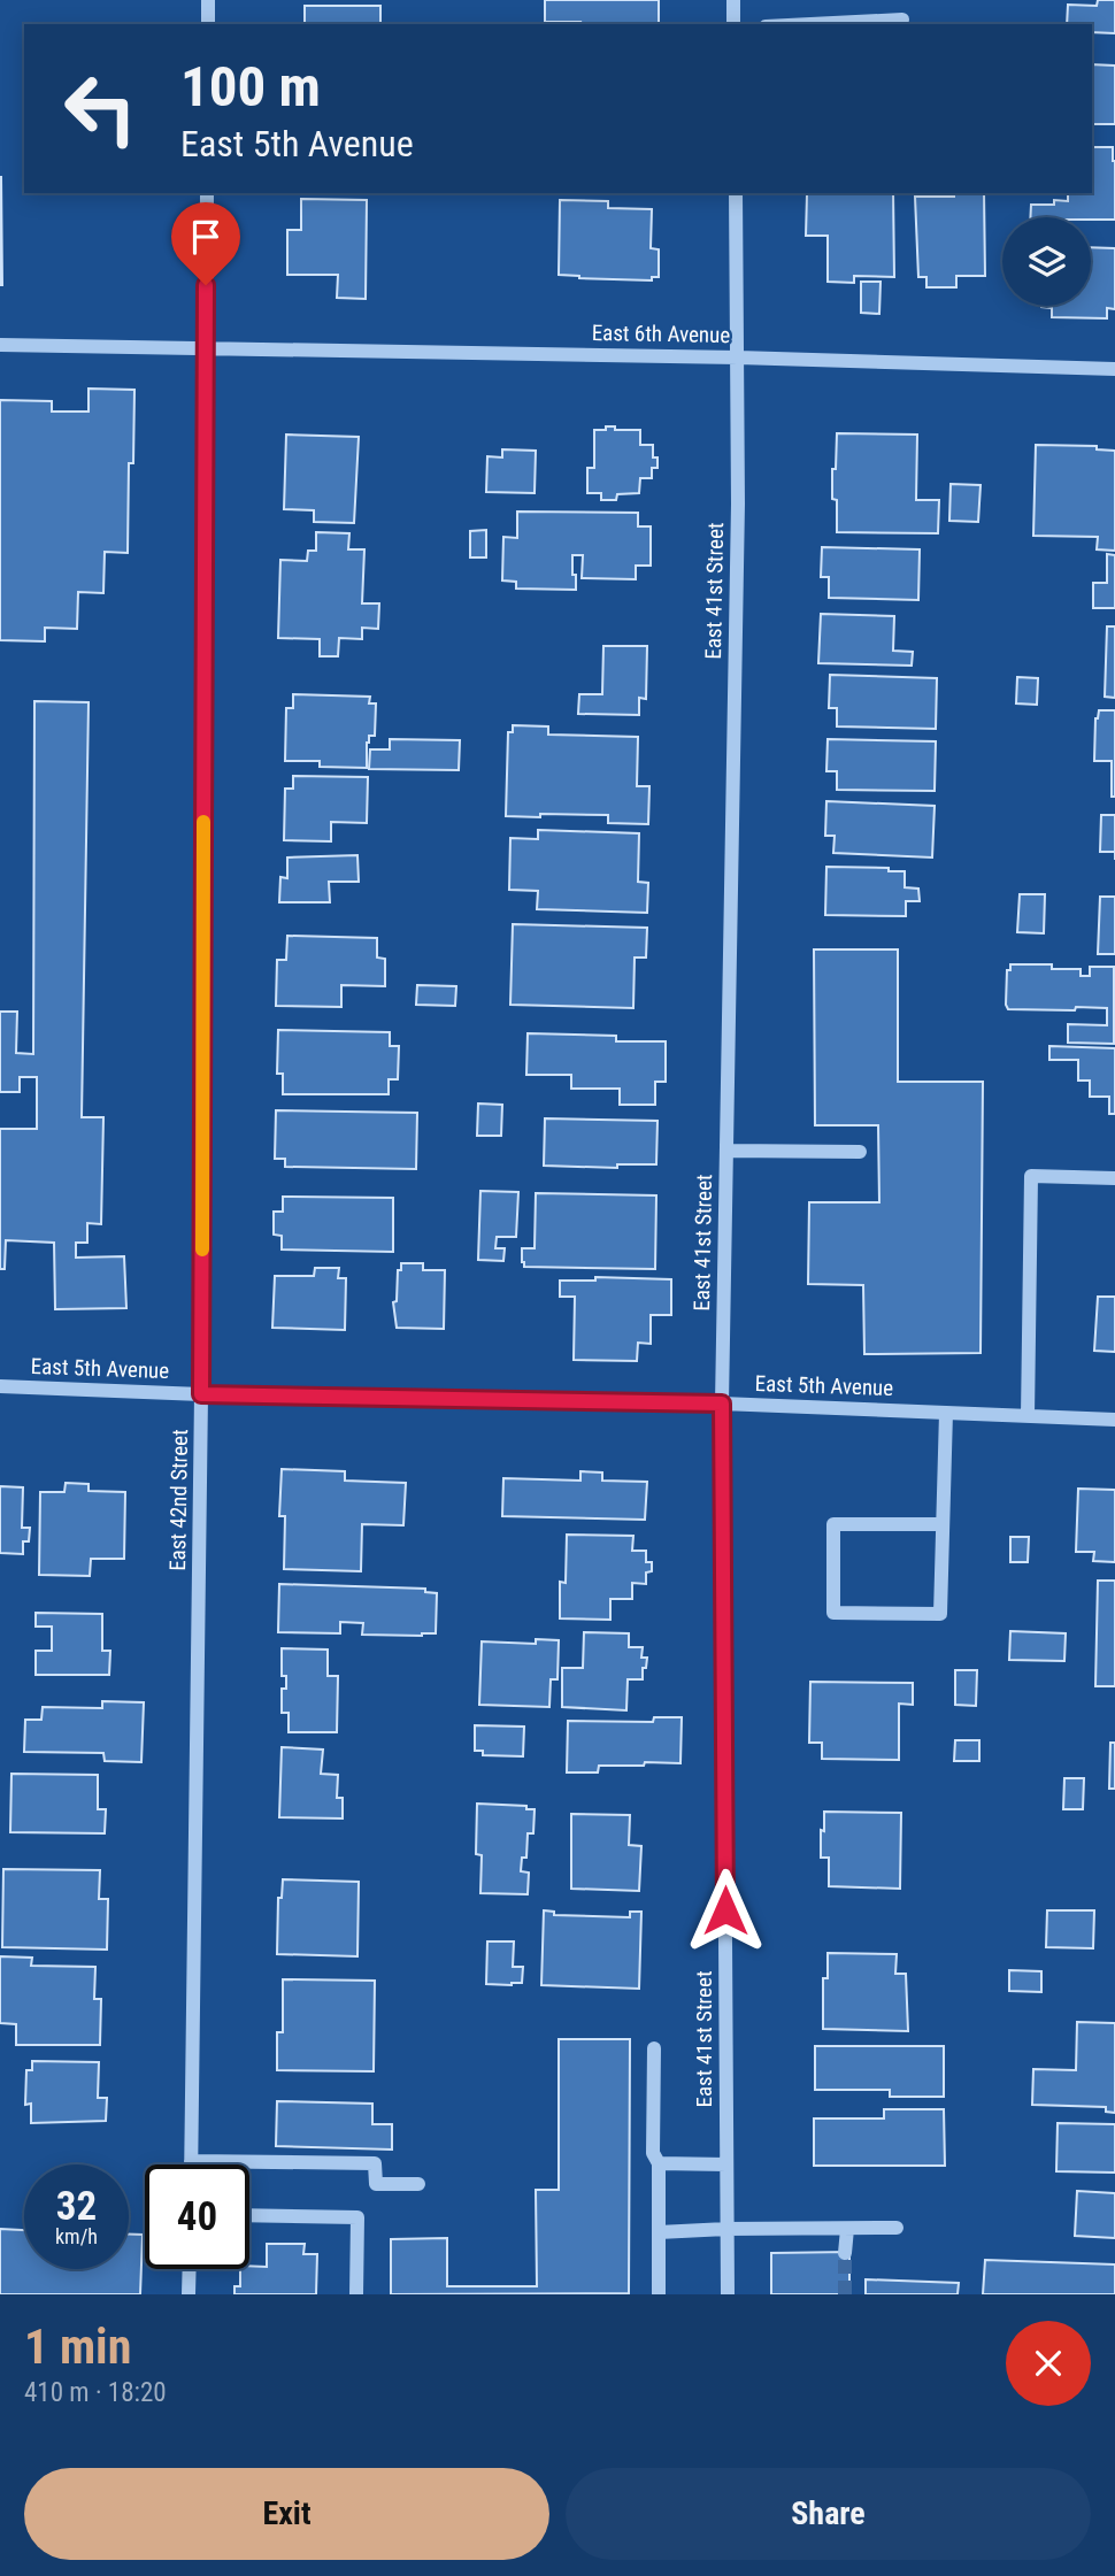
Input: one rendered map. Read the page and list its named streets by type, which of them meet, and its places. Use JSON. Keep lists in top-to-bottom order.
{
  "streets": {
    "street": [
      "East 6th Avenue",
      "East 41st Street",
      "East 5th Avenue",
      "East 42nd Street"
    ]
  },
  "crossings": [
    ["East 6th Avenue", "East 41st Street"],
    ["East 6th Avenue", "East 42nd Street"],
    ["East 41st Street", "East 5th Avenue"],
    ["East 5th Avenue", "East 42nd Street"]
  ],
  "page": {
    "turn": ["100 m", "East 5th Avenue"],
    "speed": "32 km/h",
    "limit": "40",
    "heading": ["1 min", "410 m · 18:20"],
    "buttons": ["Exit", "Share"]
  }
}
